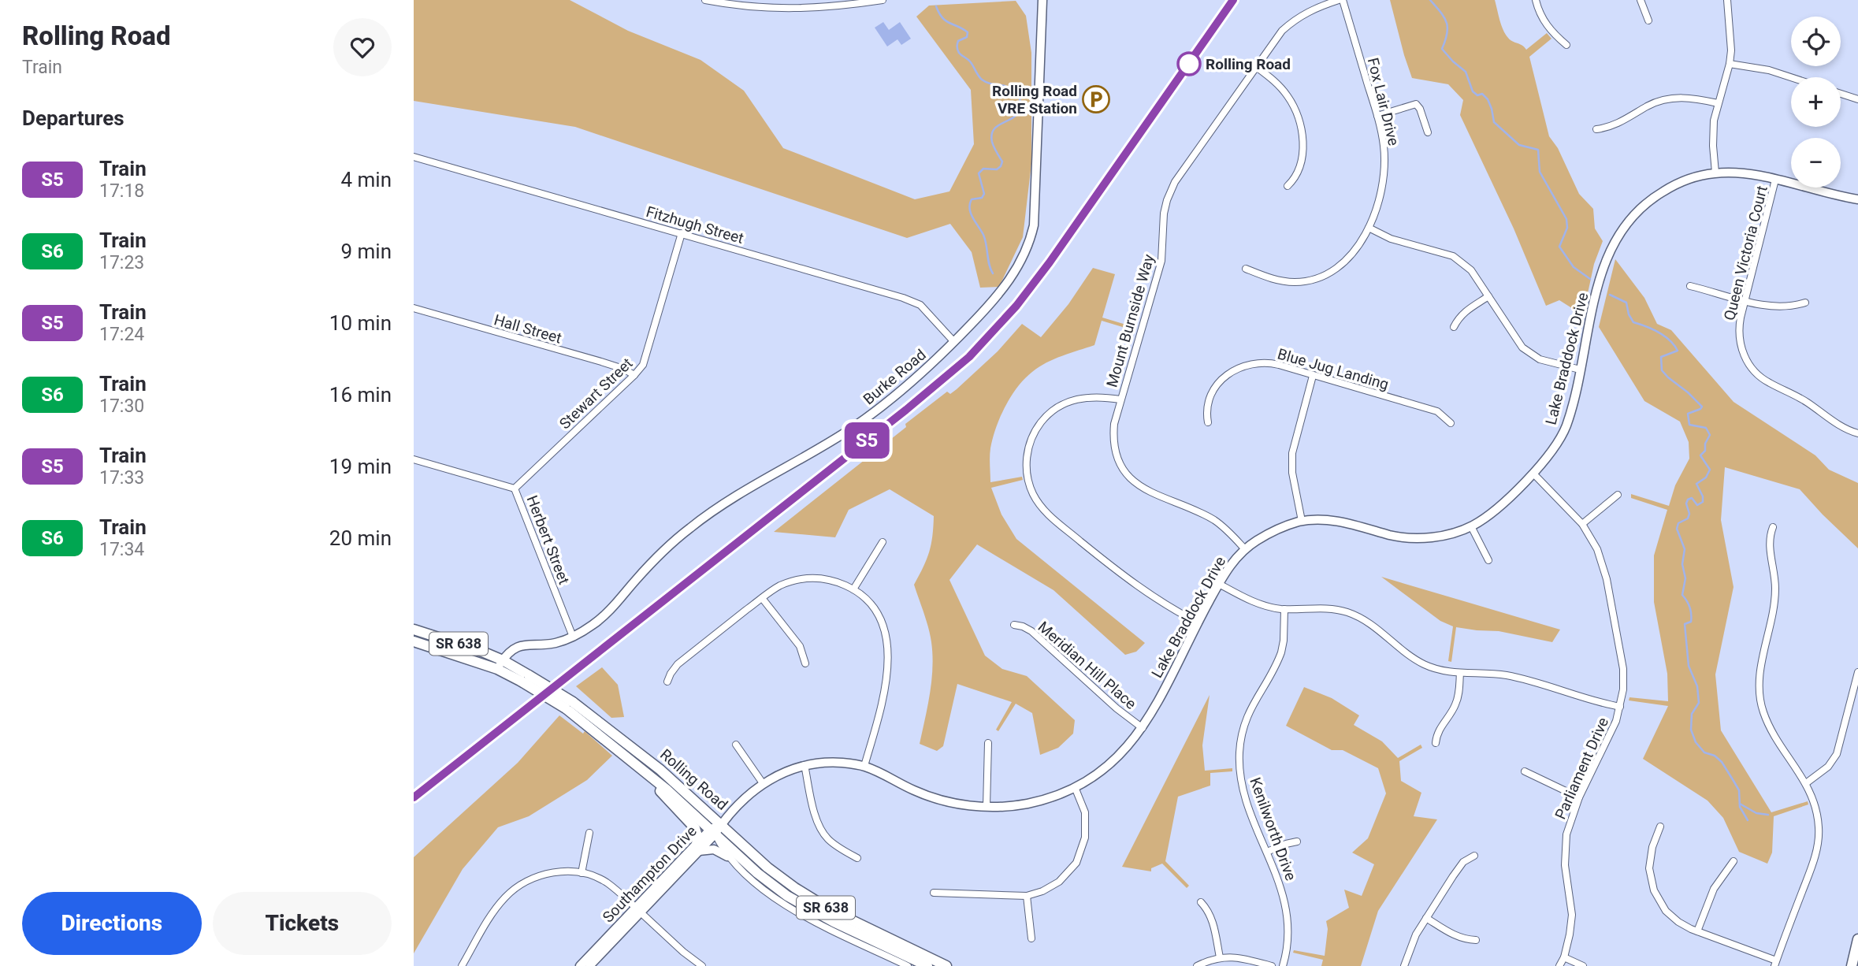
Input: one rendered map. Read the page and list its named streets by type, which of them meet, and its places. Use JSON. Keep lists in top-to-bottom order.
{
  "streets": {
    "main road": ["SR 638", "Rolling Road"],
    "street": [
      "Fox Lair Drive",
      "Fitzhugh Street",
      "Queen Victoria Court",
      "Mount Burnside Way",
      "Hall Street",
      "Lake Braddock Drive",
      "Blue Jug Landing",
      "Burke Road",
      "Stewart Street",
      "Herbert Street",
      "Meridian Hill Place",
      "Parliament Drive",
      "Kenilworth Drive",
      "Southampton Drive"
    ]
  },
  "crossings": [
    ["Fox Lair Drive", "Mount Burnside Way"],
    ["Fitzhugh Street", "Burke Road"],
    ["Fitzhugh Street", "Stewart Street"],
    ["Queen Victoria Court", "Lake Braddock Drive"],
    ["Mount Burnside Way", "Lake Braddock Drive"],
    ["Hall Street", "Stewart Street"],
    ["Lake Braddock Drive", "Meridian Hill Place"],
    ["Lake Braddock Drive", "Parliament Drive"],
    ["Lake Braddock Drive", "Rolling Road"],
    ["Lake Braddock Drive", "Southampton Drive"],
    ["Burke Road", "Herbert Street"],
    ["Burke Road", "Rolling Road"],
    ["Stewart Street", "Herbert Street"],
    ["Rolling Road", "Southampton Drive"]
  ],
  "places": {
    "other": ["Rolling Road"],
    "parking": ["Rolling Road VRE Station"]
  },
  "page": {
    "heading": [
      ["Rolling Road", "Train"],
      "Departures"
    ],
    "on_map": "S5",
    "map_buttons": ["+", "−"],
    "list": [
      {
        "mark": "S5",
        "name": "Train",
        "note": "17:18",
        "value": "4 min"
      },
      {
        "mark": "S6",
        "name": "Train",
        "note": "17:23",
        "value": "9 min"
      },
      {
        "mark": "S5",
        "name": "Train",
        "note": "17:24",
        "value": "10 min"
      },
      {
        "mark": "S6",
        "name": "Train",
        "note": "17:30",
        "value": "16 min"
      },
      {
        "mark": "S5",
        "name": "Train",
        "note": "17:33",
        "value": "19 min"
      },
      {
        "mark": "S6",
        "name": "Train",
        "note": "17:34",
        "value": "20 min"
      }
    ],
    "buttons": ["Directions", "Tickets"]
  }
}
